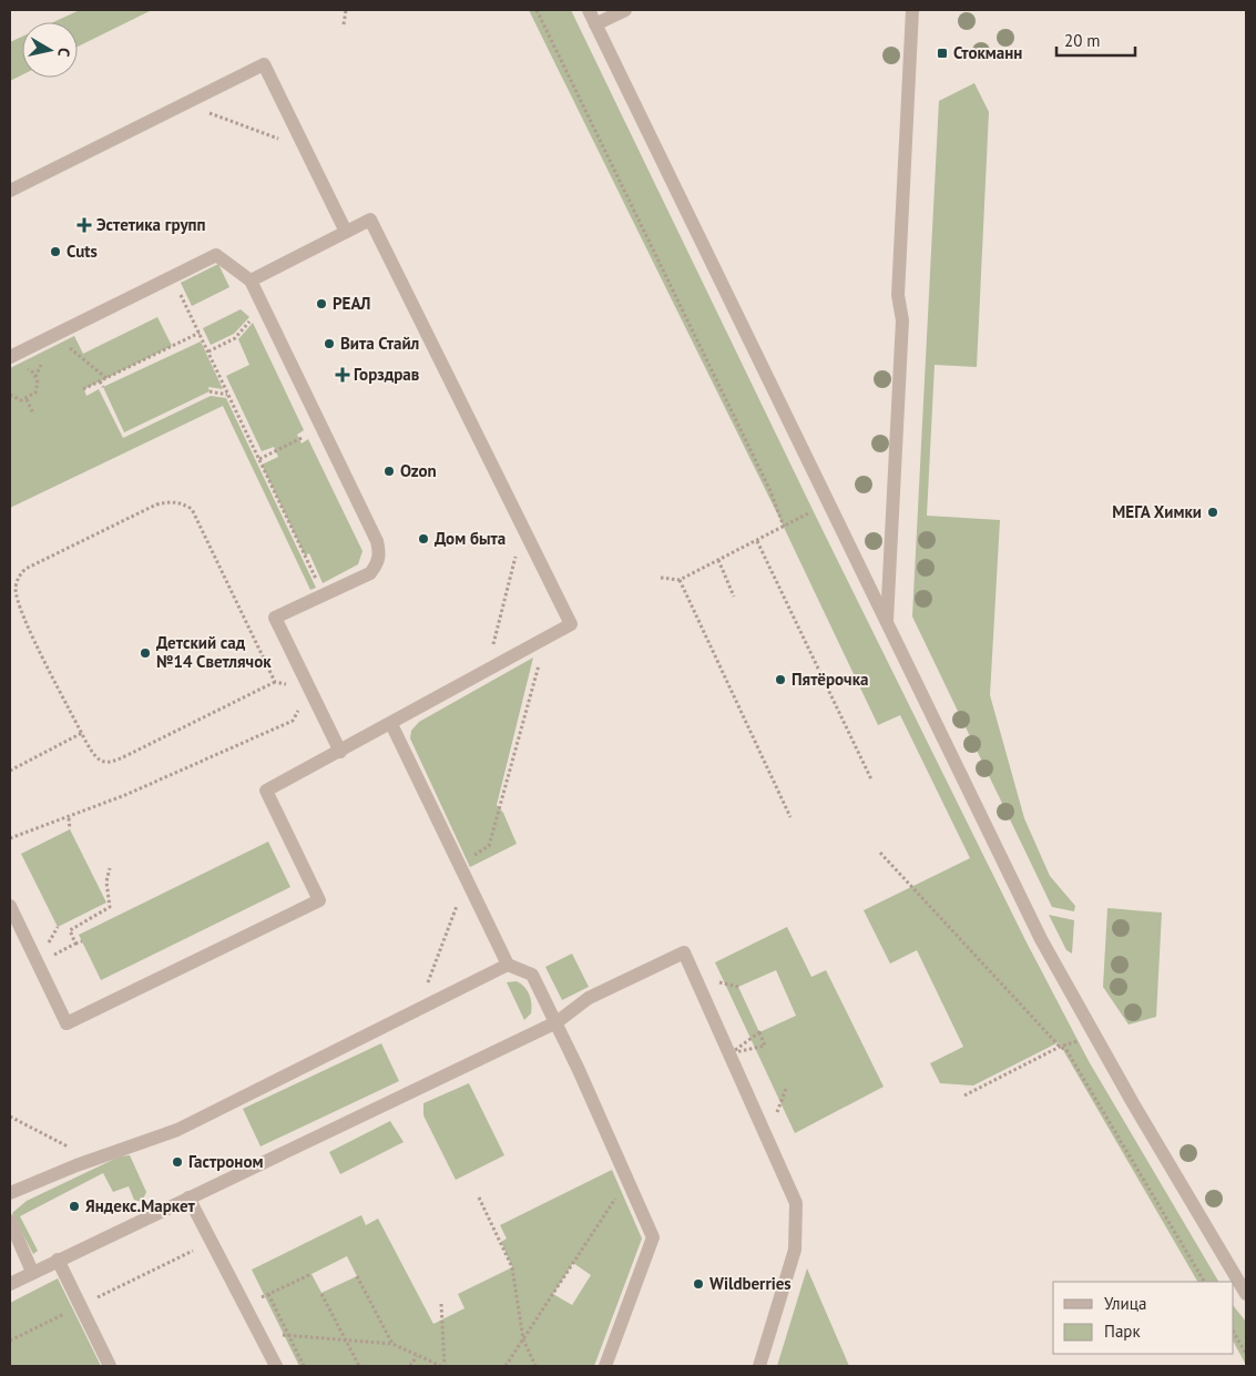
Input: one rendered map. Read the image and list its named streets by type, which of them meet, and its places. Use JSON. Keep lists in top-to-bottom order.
{
  "places": {
    "transit": ["Стокманн"],
    "health": ["Эстетика групп", "Горздрав"],
    "other": [
      "Cuts",
      "РЕАЛ",
      "Вита Стайл",
      "Ozon",
      "МЕГА Химки",
      "Дом быта",
      "Детский сад №14 Светлячок",
      "Пятёрочка",
      "Гастроном",
      "Яндекс.Маркет",
      "Wildberries"
    ]
  },
  "legend": ["Улица", "Парк"],
  "scale_bar": "20 m",
  "north": "right"
}
